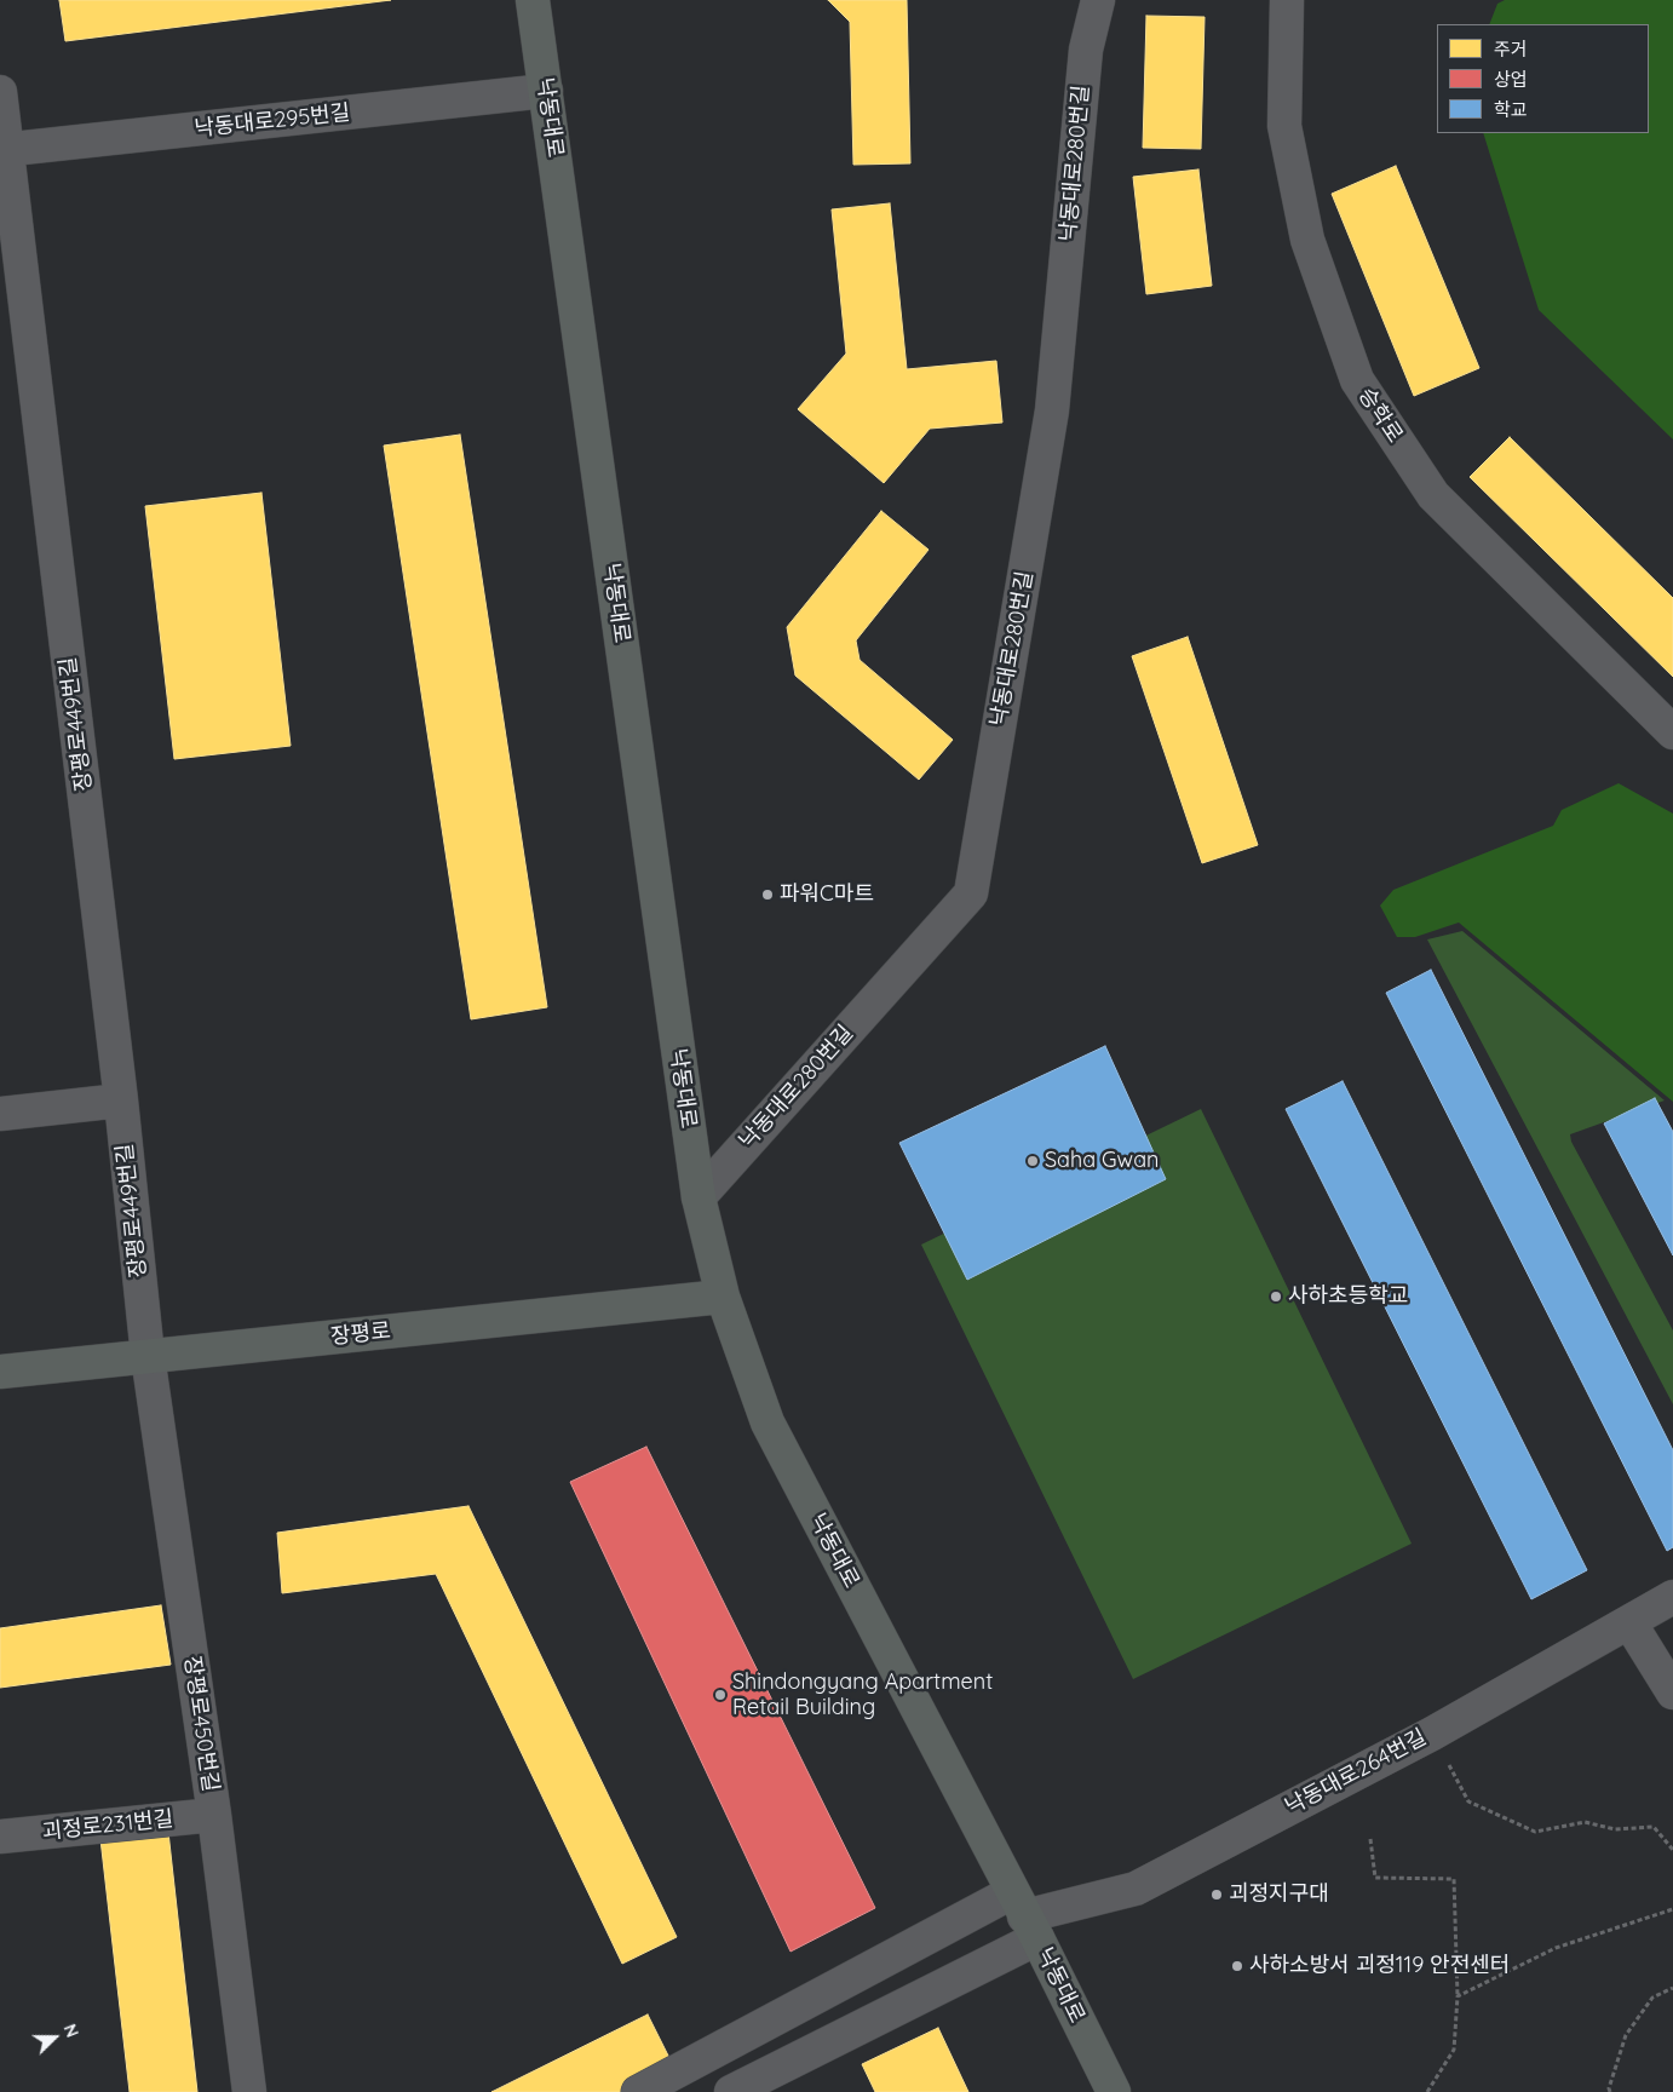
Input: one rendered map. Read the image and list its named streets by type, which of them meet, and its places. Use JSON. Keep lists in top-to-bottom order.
{
  "streets": {
    "main road": ["낙동대로", "장평로"],
    "street": [
      "낙동대로295번길",
      "낙동대로280번길",
      "승학로",
      "장평로449번길",
      "장평로450번길",
      "낙동대로264번길",
      "괴정로231번길"
    ]
  },
  "crossings": [
    ["낙동대로", "낙동대로295번길"],
    ["낙동대로", "낙동대로280번길"],
    ["낙동대로", "장평로"],
    ["낙동대로", "낙동대로264번길"],
    ["낙동대로295번길", "장평로449번길"],
    ["장평로449번길", "장평로"],
    ["장평로449번길", "장평로450번길"],
    ["장평로", "장평로450번길"],
    ["장평로450번길", "괴정로231번길"]
  ],
  "places": [
    "파워C마트",
    "Saha Gwan",
    "사하초등학교",
    "Shindongyang Apartment Retail Building",
    "괴정지구대",
    "사하소방서 괴정119 안전센터"
  ],
  "legend": ["주거", "상업", "학교"],
  "north": "right"
}
